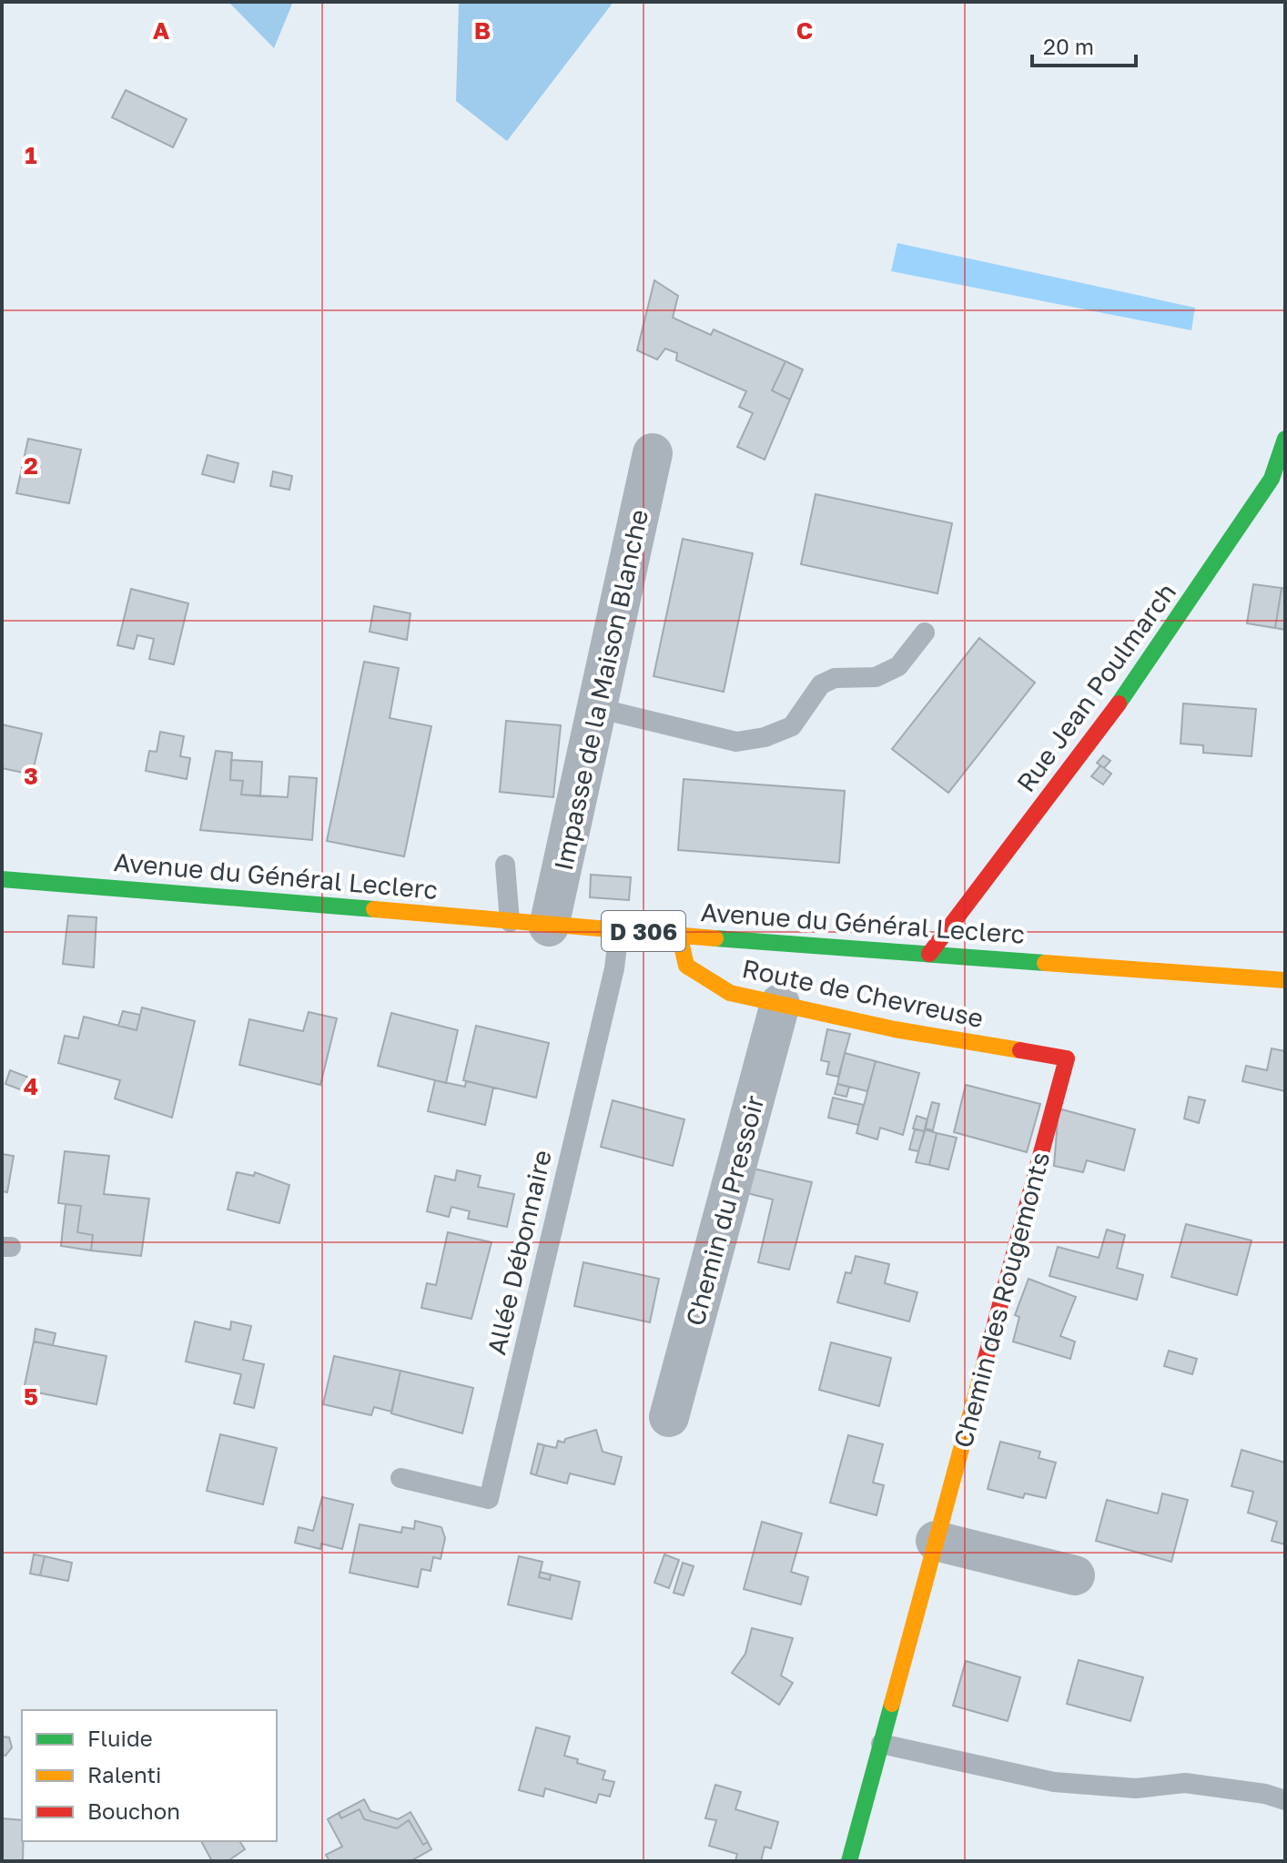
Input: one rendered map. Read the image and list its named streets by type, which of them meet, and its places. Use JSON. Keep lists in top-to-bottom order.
{
  "streets": {
    "street": [
      "Rue Jean Poulmarch",
      "Impasse de la Maison Blanche",
      "Avenue du Général Leclerc",
      "D 306",
      "Route de Chevreuse",
      "Chemin du Pressoir",
      "Chemin des Rougemonts"
    ],
    "lane": ["Allée Débonnaire"]
  },
  "crossings": [
    ["Rue Jean Poulmarch", "Avenue du Général Leclerc"],
    ["Impasse de la Maison Blanche", "Avenue du Général Leclerc"],
    ["Avenue du Général Leclerc", "Route de Chevreuse"],
    ["Avenue du Général Leclerc", "Allée Débonnaire"],
    ["Route de Chevreuse", "Chemin du Pressoir"],
    ["Route de Chevreuse", "Chemin des Rougemonts"]
  ],
  "legend": ["Fluide", "Ralenti", "Bouchon"],
  "scale_bar": "20 m",
  "grid": {
    "columns": ["A", "B", "C"],
    "rows": [
      "1",
      "2",
      "3",
      "4",
      "5"
    ]
  }
}
